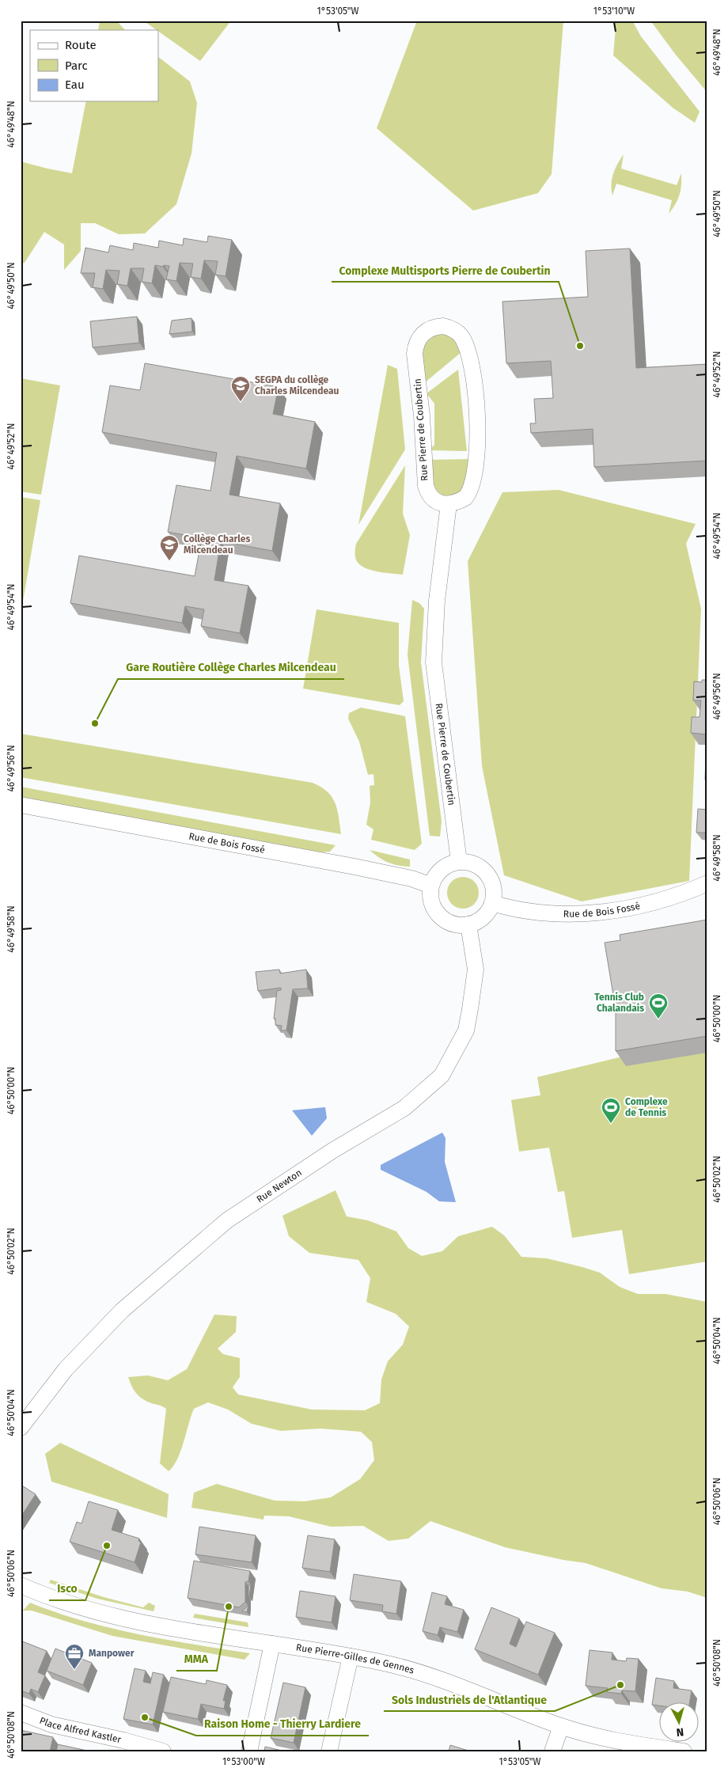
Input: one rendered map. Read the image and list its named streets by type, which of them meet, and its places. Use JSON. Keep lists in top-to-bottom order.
{
  "streets": {
    "street": [
      "Rue Pierre de Coubertin",
      "Rue de Bois Fossé",
      "Rue Newton",
      "Rue Pierre-Gilles de Gennes",
      "Place Alfred Kastler"
    ]
  },
  "crossings": [
    ["Rue Pierre de Coubertin", "Rue de Bois Fossé"],
    ["Rue Pierre de Coubertin", "Rue Newton"],
    ["Rue de Bois Fossé", "Rue Newton"]
  ],
  "places": {
    "other": [
      "Complexe Multisports Pierre de Coubertin",
      "Gare Routière Collège Charles Milcendeau",
      "Isco",
      "MMA",
      "Sols Industriels de l'Atlantique",
      "Raison Home - Thierry Lardiere"
    ],
    "school or university": ["SEGPA du collège Charles Milcendeau", "Collège Charles Milcendeau"],
    "sports": ["Tennis Club Chalandais", "Complexe de Tennis"],
    "office": ["Manpower"]
  },
  "legend": ["Route", "Parc", "Eau"],
  "north": "bottom",
  "coordinates": [
    "1°53'05\"W",
    "1°53'10\"W",
    "46°49'48\"N",
    "46°49'50\"N",
    "46°49'52\"N",
    "46°49'54\"N",
    "46°49'56\"N",
    "46°49'58\"N",
    "46°50'00\"N",
    "46°50'02\"N",
    "46°50'04\"N",
    "46°50'06\"N",
    "46°50'08\"N",
    "1°53'00\"W"
  ]
}
